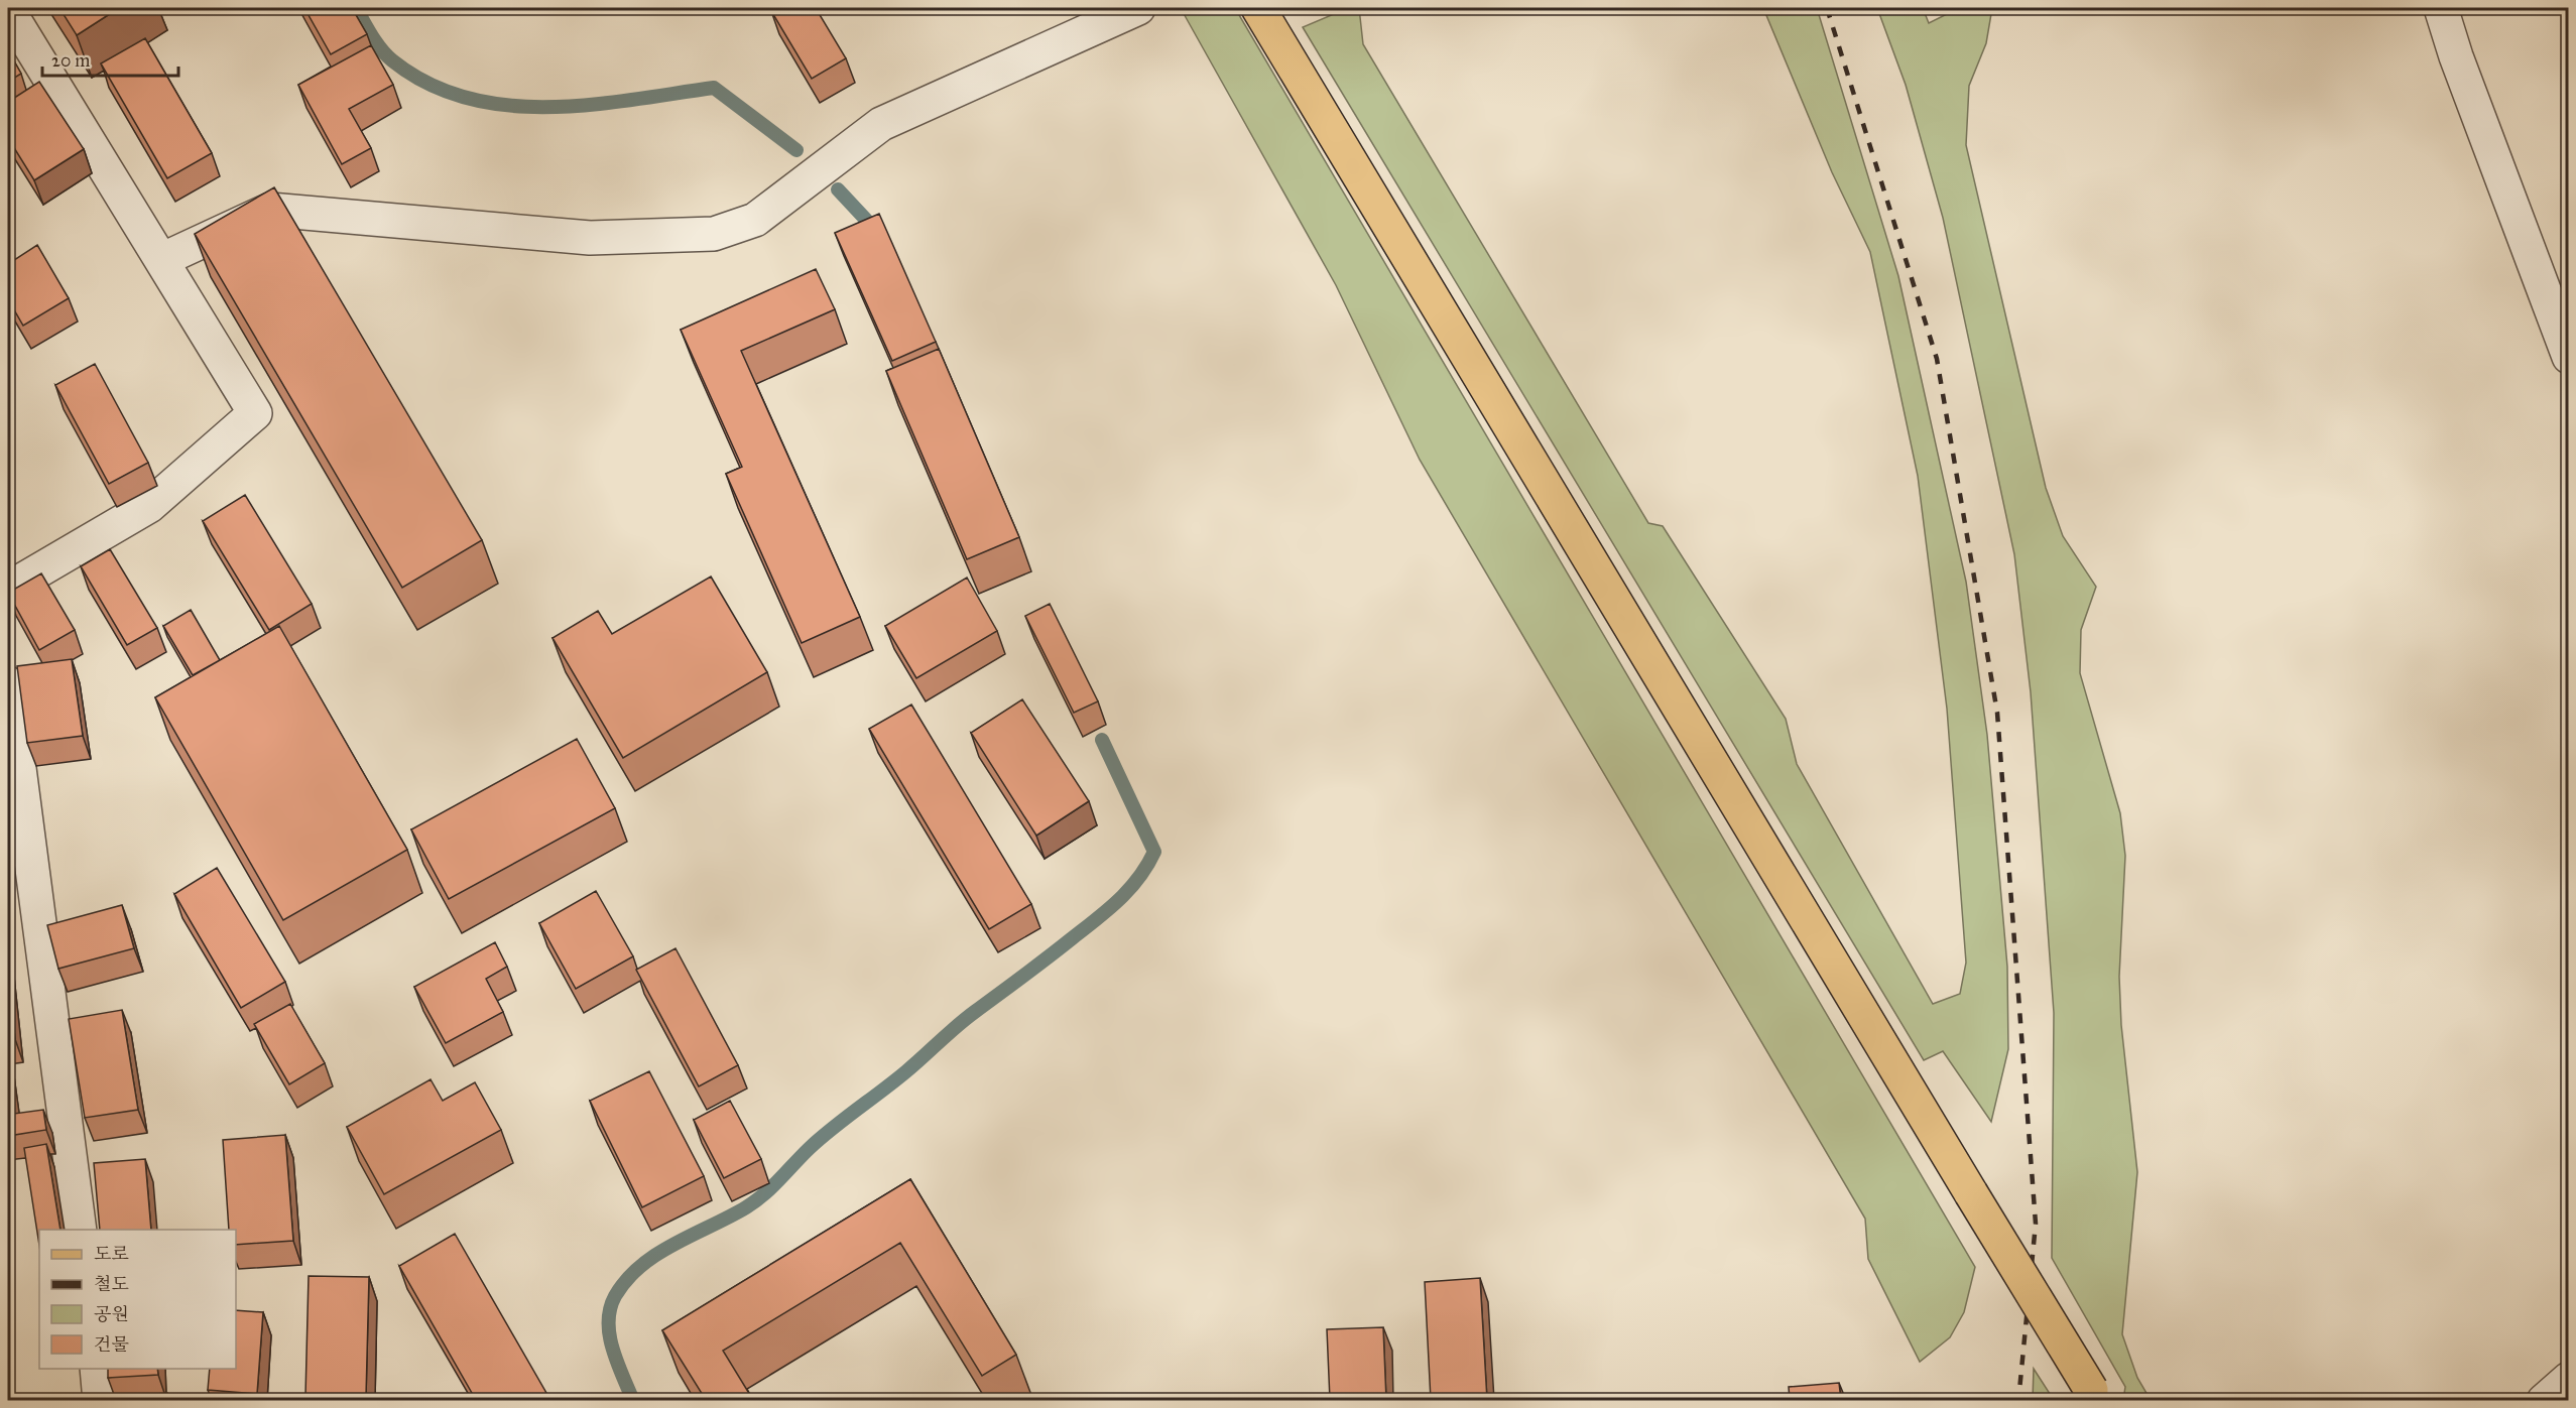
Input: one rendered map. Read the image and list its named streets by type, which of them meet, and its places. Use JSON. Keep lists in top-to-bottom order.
{
  "legend": [
    "도로",
    "철도",
    "공원",
    "건물"
  ],
  "scale_bar": "20 m"
}
